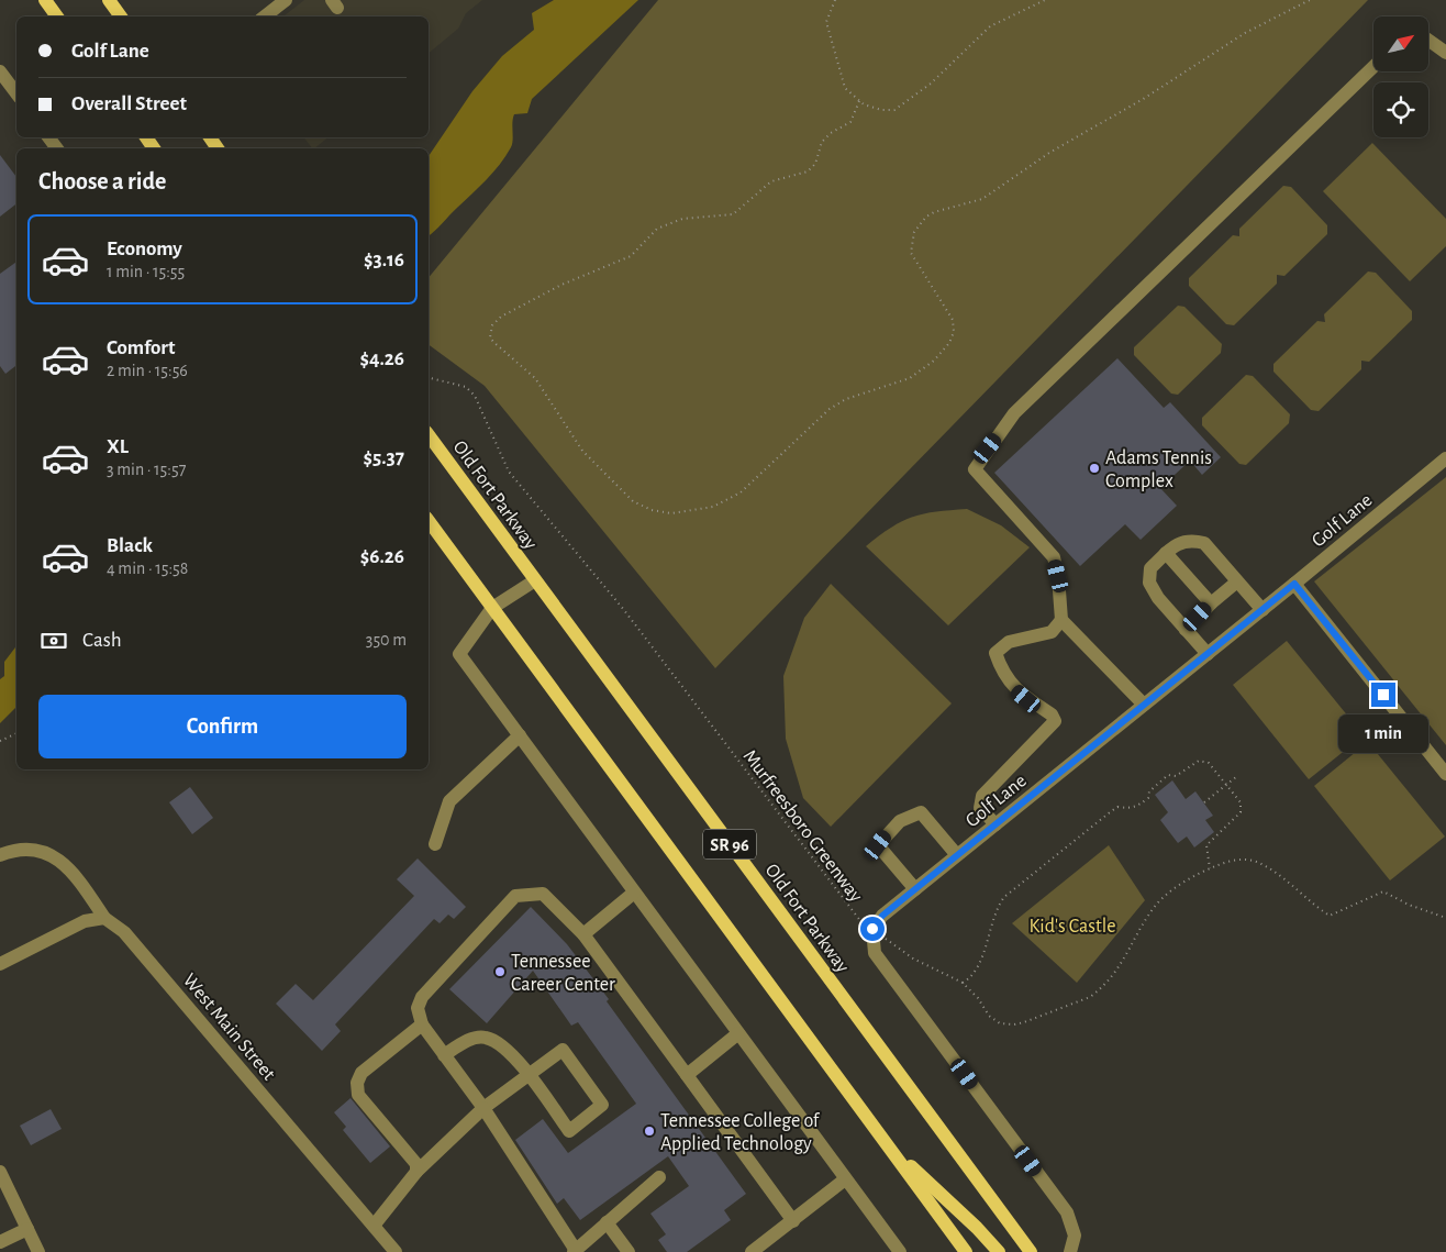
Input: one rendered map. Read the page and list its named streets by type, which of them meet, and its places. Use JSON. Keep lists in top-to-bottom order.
{
  "streets": {
    "main road": ["Old Fort Parkway", "SR 96"],
    "street": ["Golf Lane", "West Main Street"],
    "path": ["Murfreesboro Greenway"]
  },
  "crossings": [
    ["Golf Lane", "Murfreesboro Greenway"]
  ],
  "parks": ["Kid's Castle"],
  "places": ["Adams Tennis Complex", "Tennessee Career Center", "Tennessee College of Applied Technology"],
  "north": "top right",
  "page": {
    "banner": ["Golf Lane", "Overall Street"],
    "heading": "Choose a ride",
    "list": [
      {
        "name": "Economy",
        "note": "1 min · 15:55",
        "value": "$3.16"
      },
      {
        "name": "Comfort",
        "note": "2 min · 15:56",
        "value": "$4.26"
      },
      {
        "name": "XL",
        "note": "3 min · 15:57",
        "value": "$5.37"
      },
      {
        "name": "Black",
        "note": "4 min · 15:58",
        "value": "$6.26"
      }
    ],
    "pay": ["Cash", "350 m"],
    "buttons": "Confirm",
    "bubble": "1 min"
  }
}
